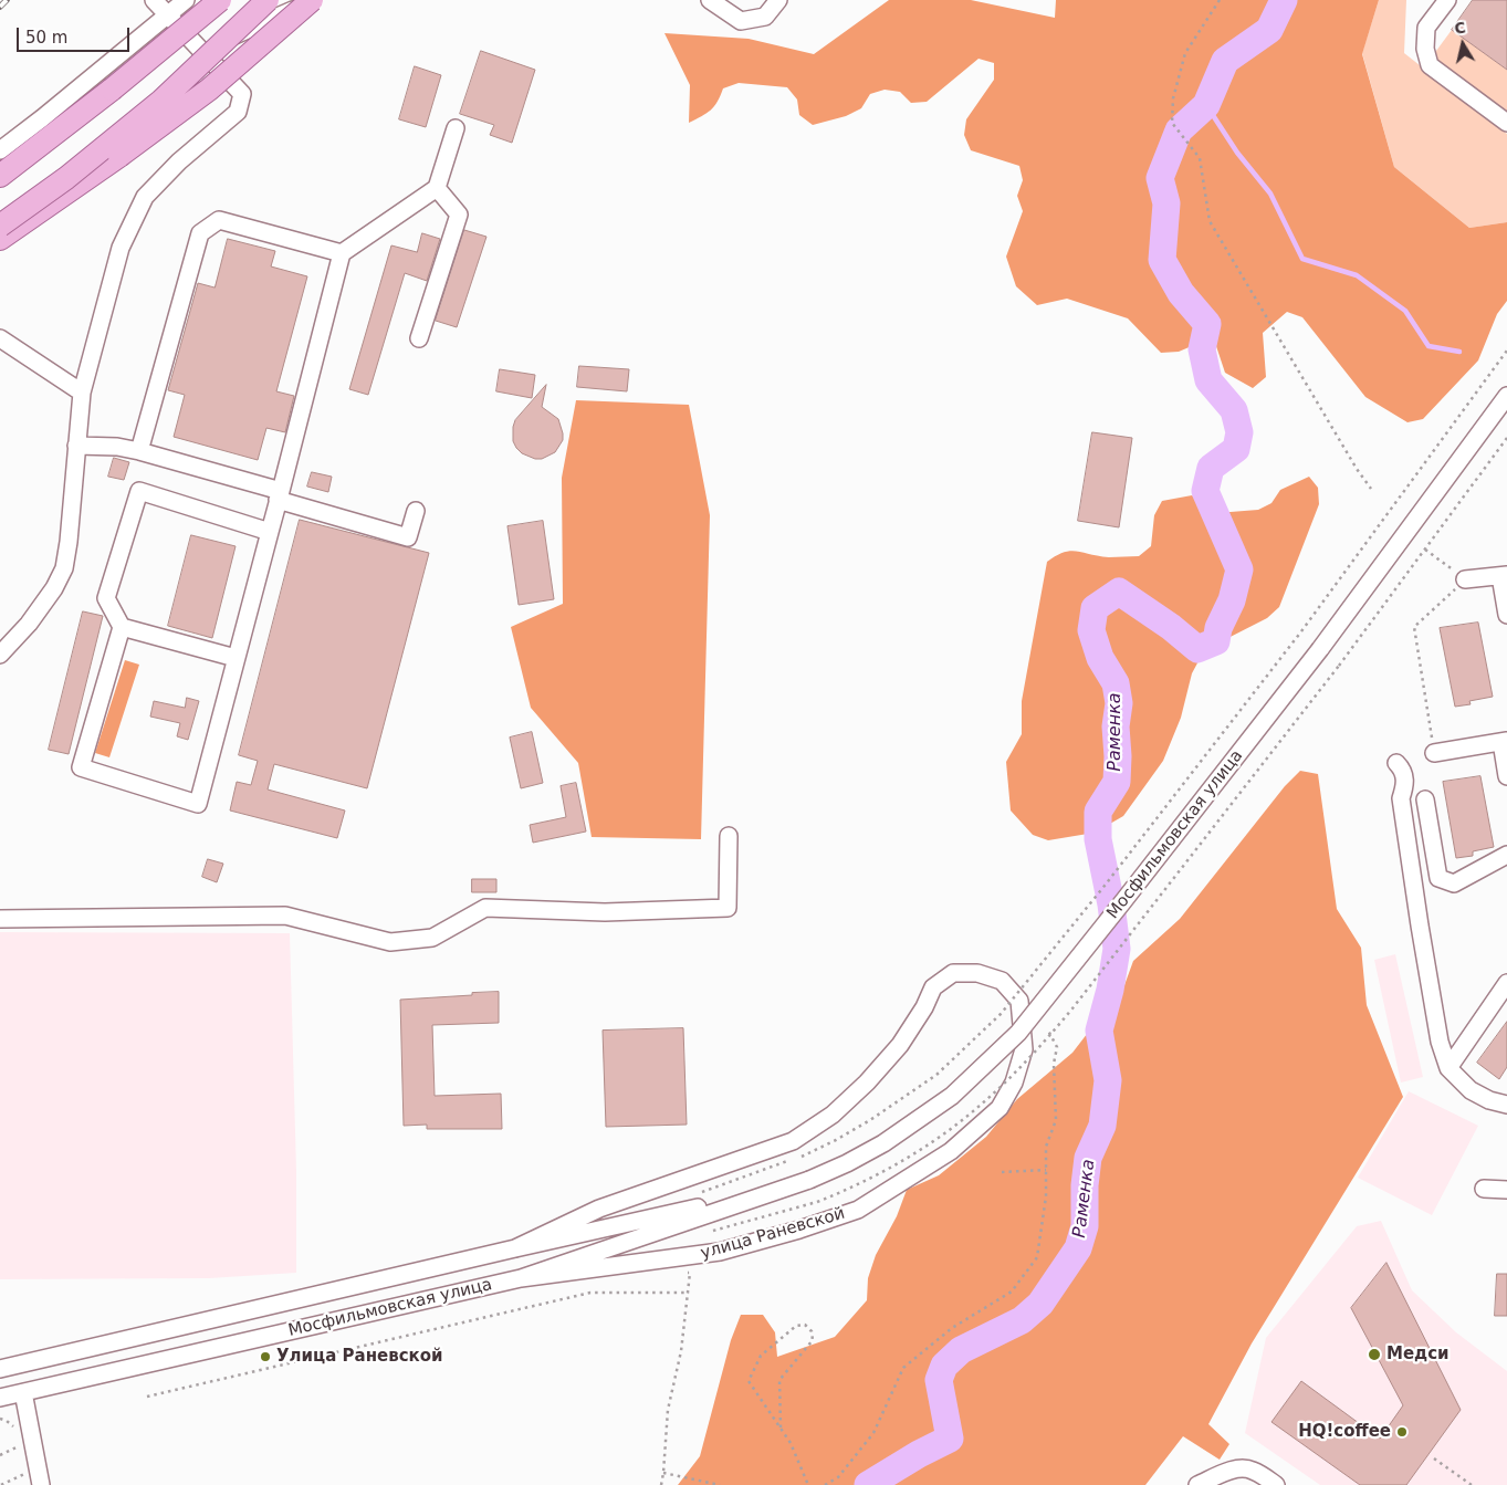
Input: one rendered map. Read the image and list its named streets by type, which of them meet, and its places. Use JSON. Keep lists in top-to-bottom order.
{
  "streets": {
    "street": ["Мосфильмовская улица", "улица Раневской"]
  },
  "crossings": [
    ["Мосфильмовская улица", "улица Раневской"]
  ],
  "water": ["Раменка"],
  "places": ["Медси", "Улица Раневской", "HQ!coffee"],
  "scale_bar": "50 m",
  "north": "top"
}
